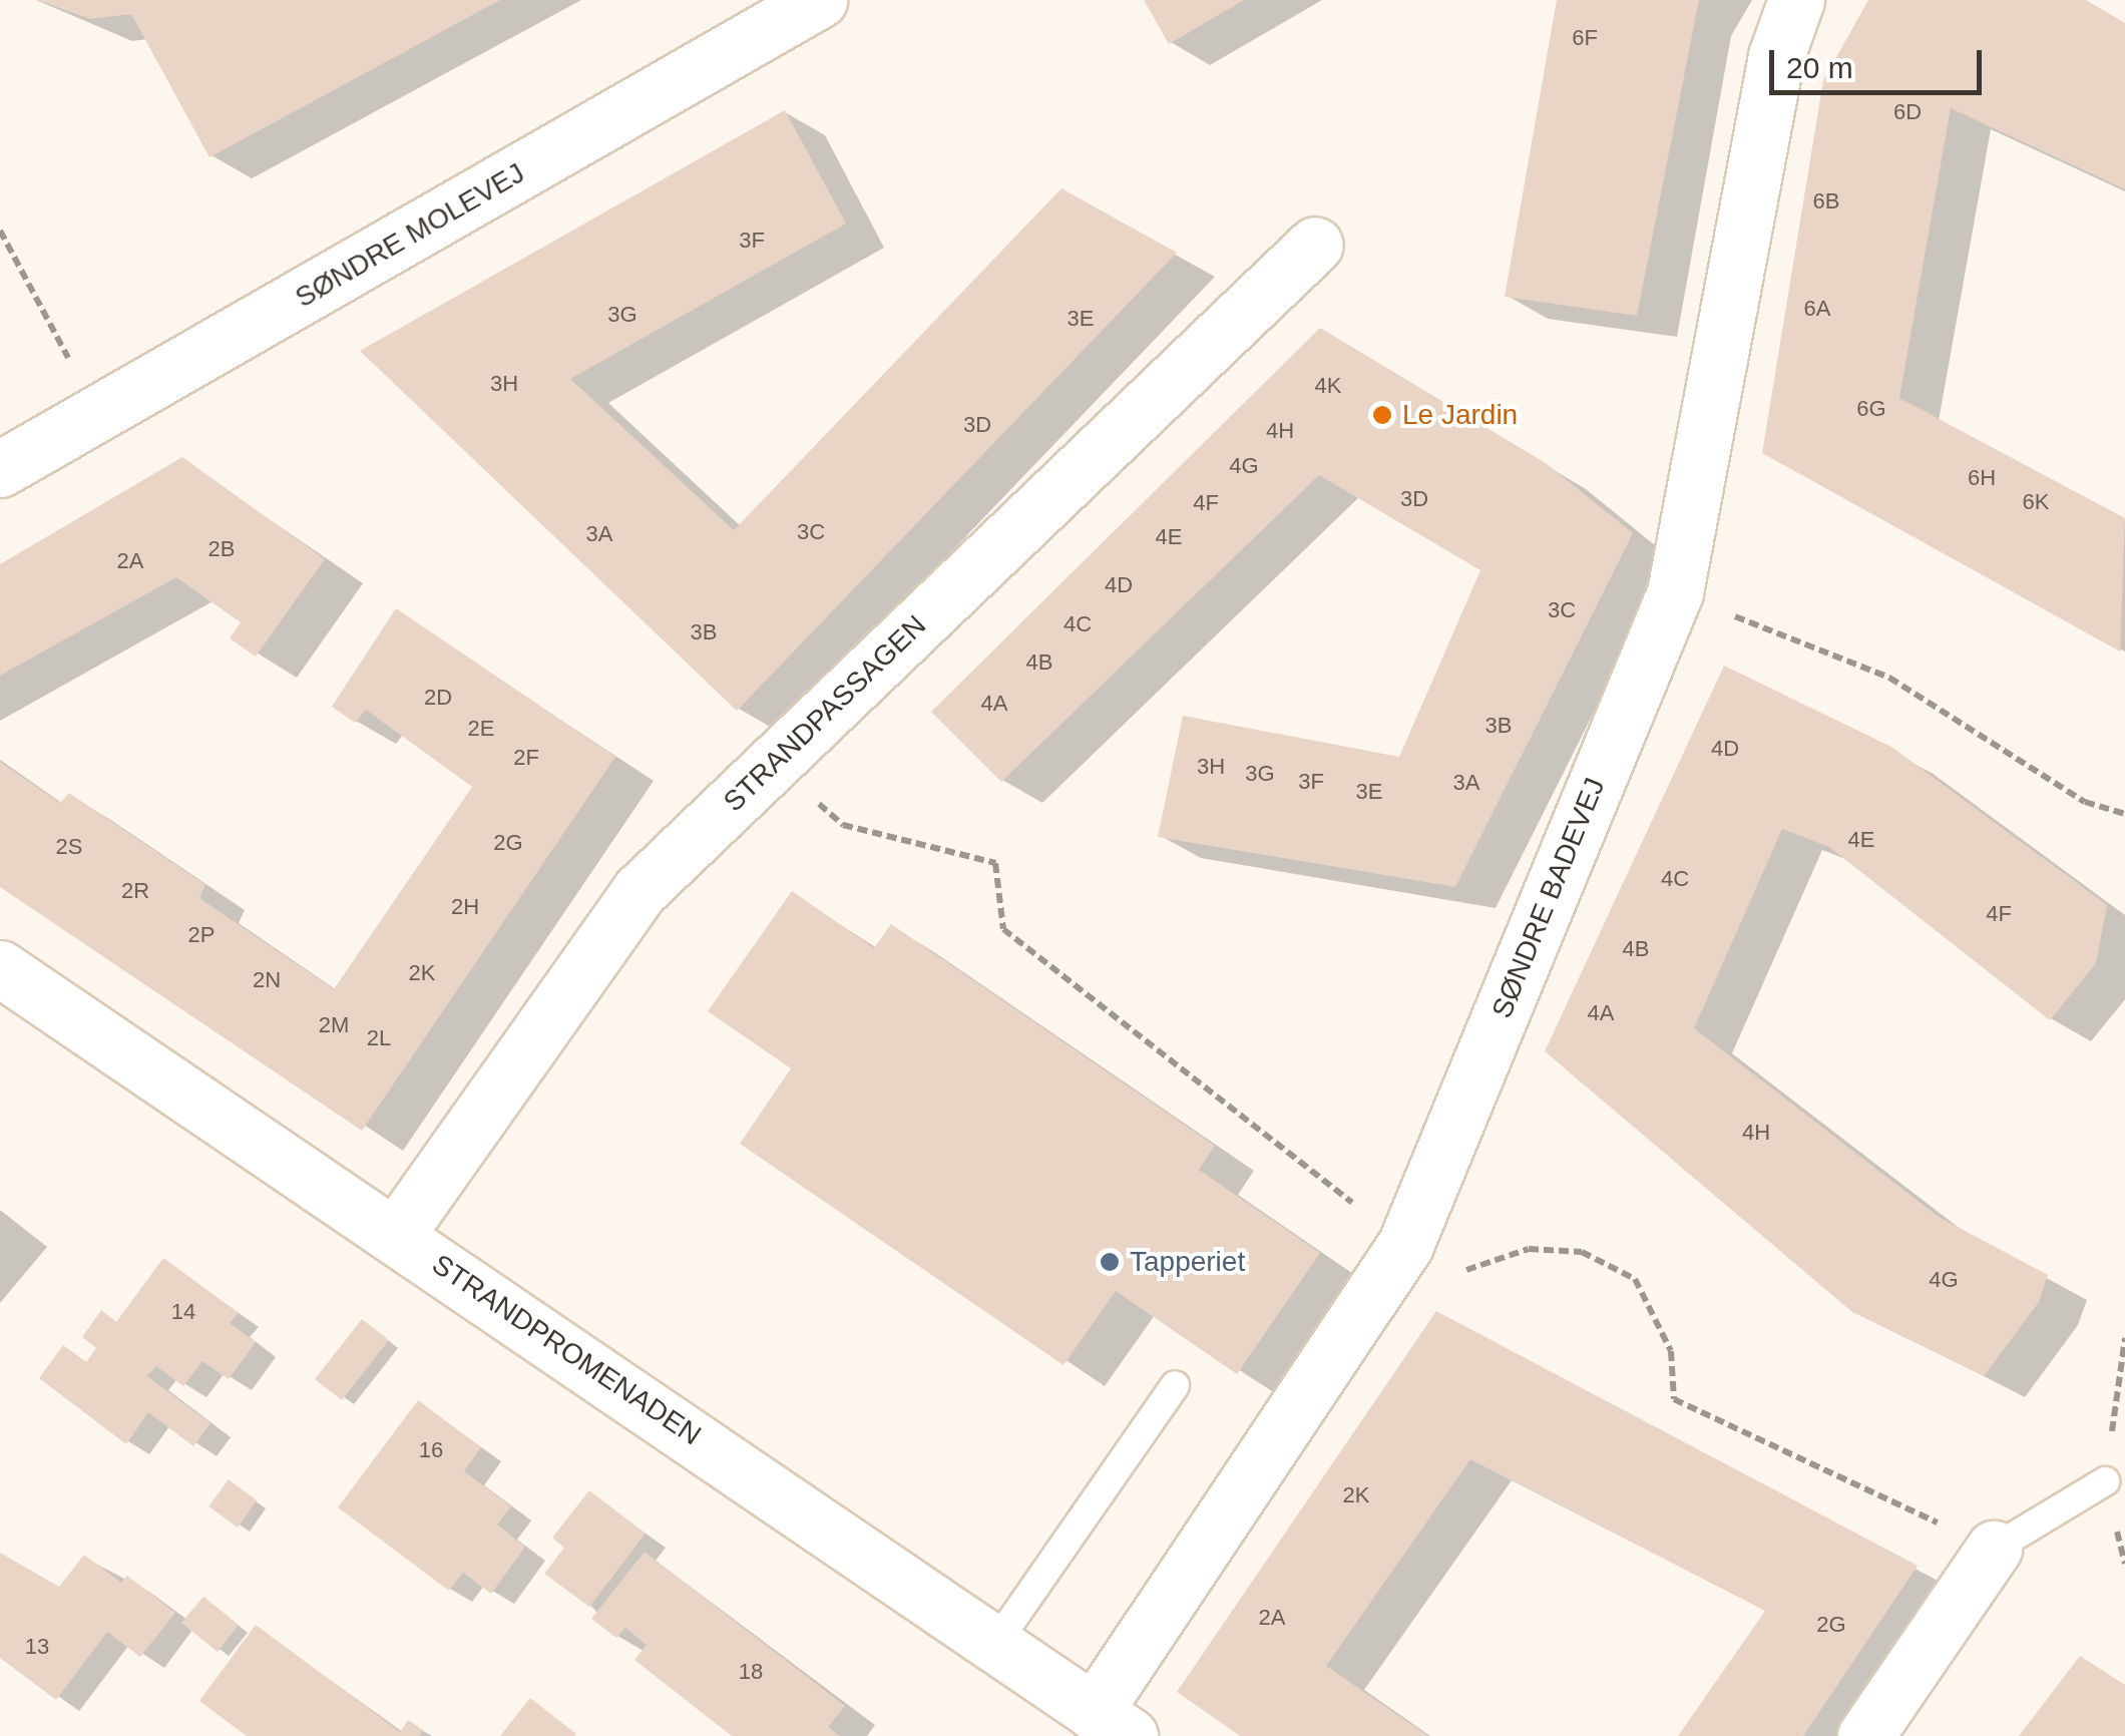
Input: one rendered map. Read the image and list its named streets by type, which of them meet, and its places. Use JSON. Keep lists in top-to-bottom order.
{
  "streets": {
    "street": [
      "SØNDRE MOLEVEJ",
      "STRANDPASSAGEN",
      "SØNDRE BADEVEJ",
      "STRANDPROMENADEN"
    ]
  },
  "crossings": [
    ["STRANDPASSAGEN", "STRANDPROMENADEN"],
    ["SØNDRE BADEVEJ", "STRANDPROMENADEN"]
  ],
  "places": ["Le Jardin", "Tapperiet"],
  "house_numbers": [
    "6F",
    "6D",
    "6B",
    "3F",
    "6A",
    "3G",
    "3E",
    "3H",
    "4K",
    "6G",
    "3D",
    "4H",
    "4G",
    "6H",
    "3D",
    "6K",
    "4F",
    "3C",
    "3A",
    "4E",
    "2B",
    "2A",
    "4D",
    "3C",
    "4C",
    "3B",
    "4B",
    "2D",
    "4A",
    "3B",
    "2E",
    "4D",
    "2F",
    "3H",
    "3G",
    "3F",
    "3A",
    "3E",
    "4E",
    "2G",
    "2S",
    "4C",
    "2R",
    "2H",
    "4F",
    "2P",
    "4B",
    "2K",
    "2N",
    "4A",
    "2M",
    "2L",
    "4H",
    "4G",
    "14",
    "16",
    "2K",
    "2A",
    "2G",
    "13",
    "18"
  ],
  "scale_bar": "20 m"
}
